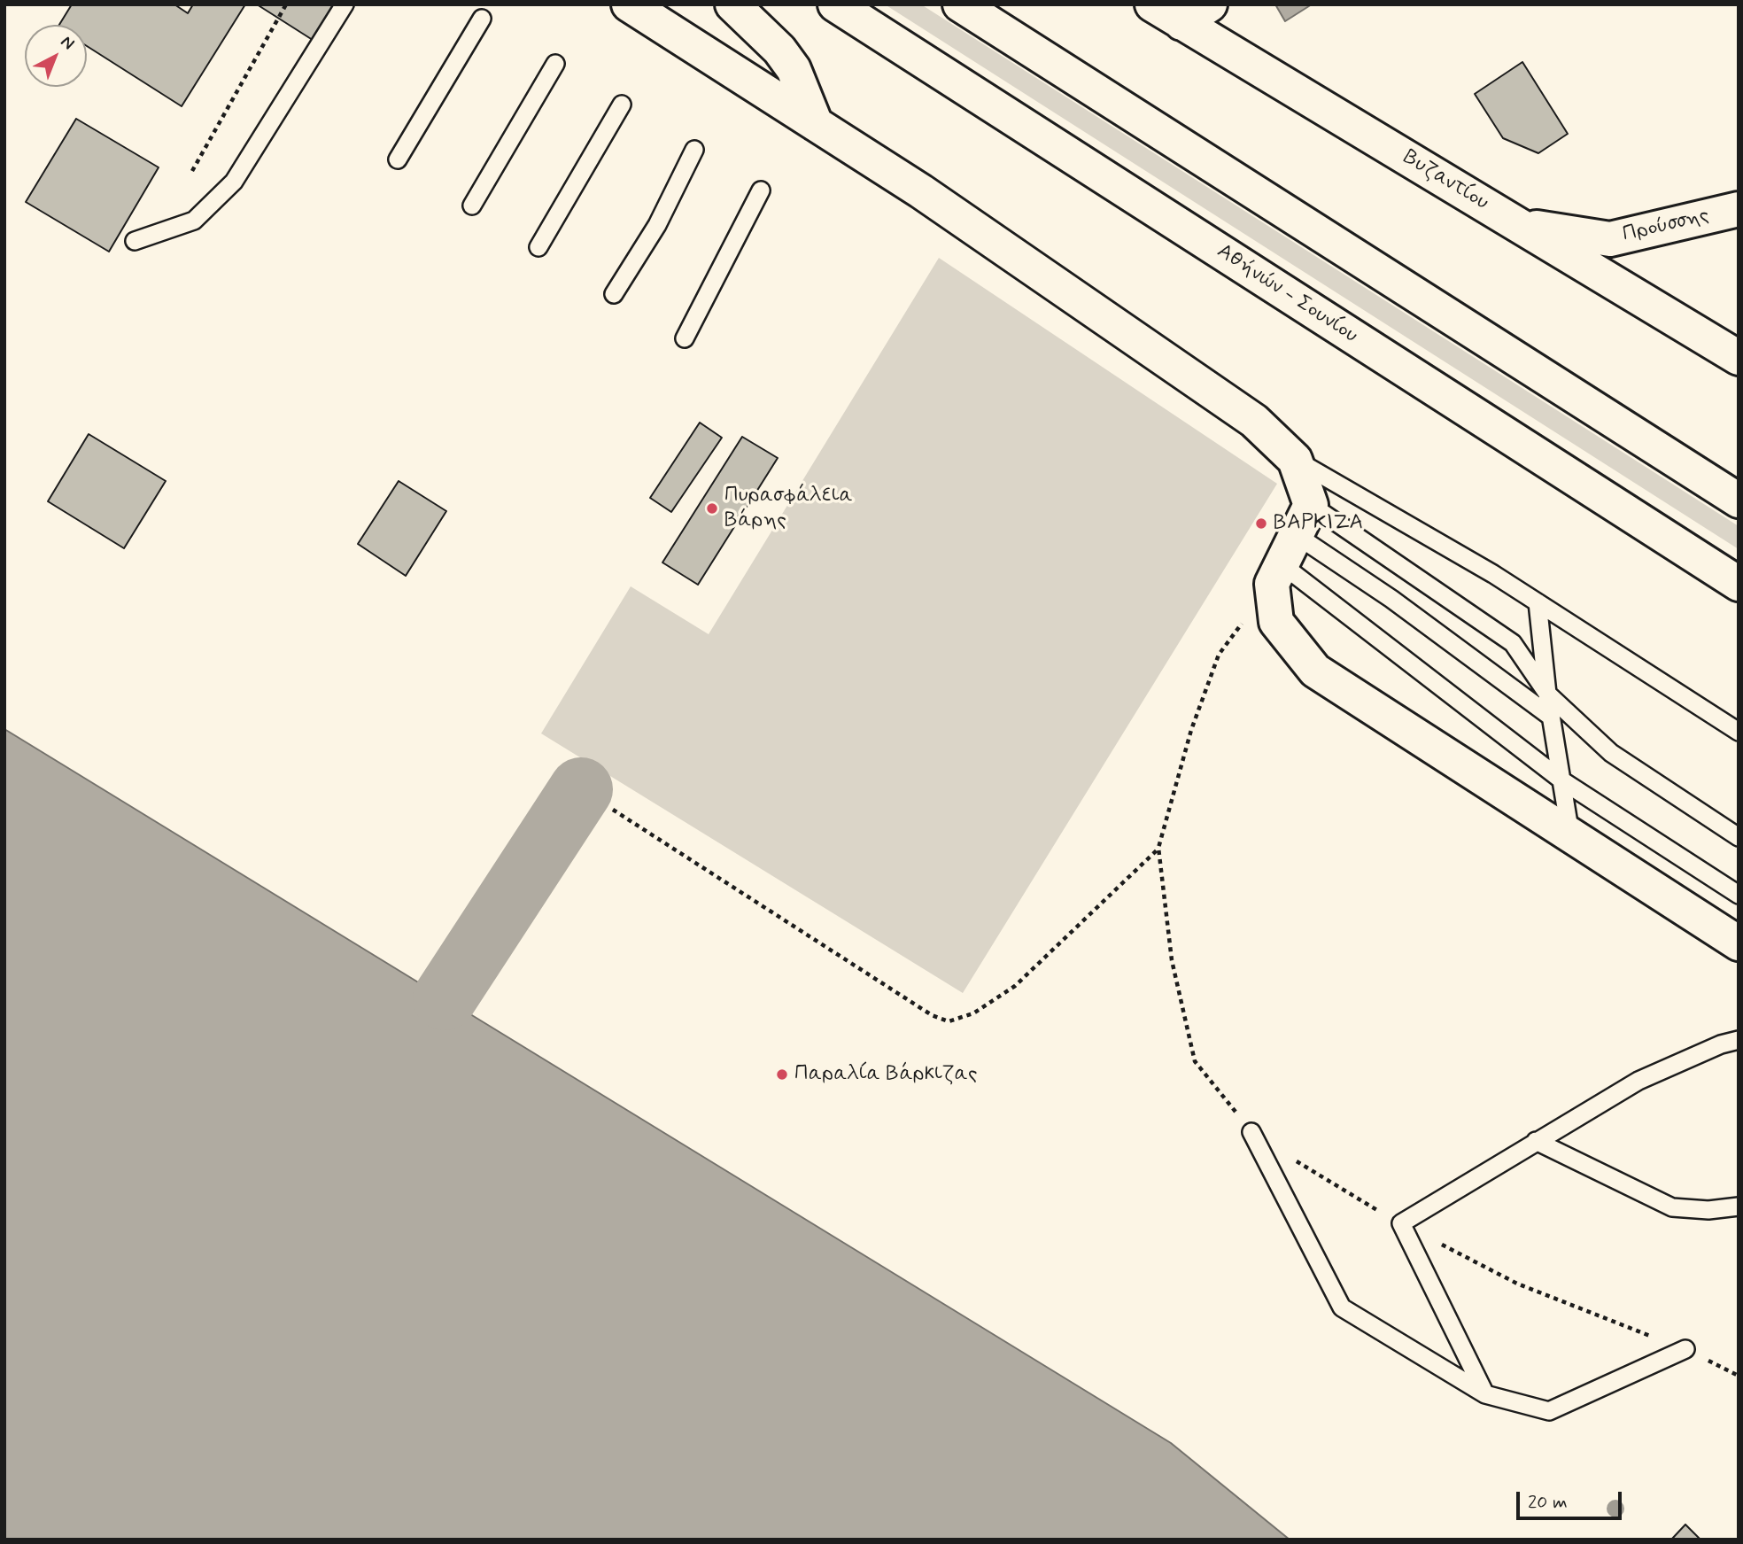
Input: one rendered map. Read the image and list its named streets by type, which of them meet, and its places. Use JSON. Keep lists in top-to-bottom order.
{
  "streets": {
    "street": ["Βυζαντίου", "Προύσσης", "Αθήνών - Σουνίου"]
  },
  "crossings": [
    ["Βυζαντίου", "Προύσσης"]
  ],
  "places": ["Πυρασφάλεια Βάρης", "ΒΑΡΚΙΖΑ", "Παραλία Βάρκιζας"],
  "scale_bar": "20 m",
  "north": "top right"
}
